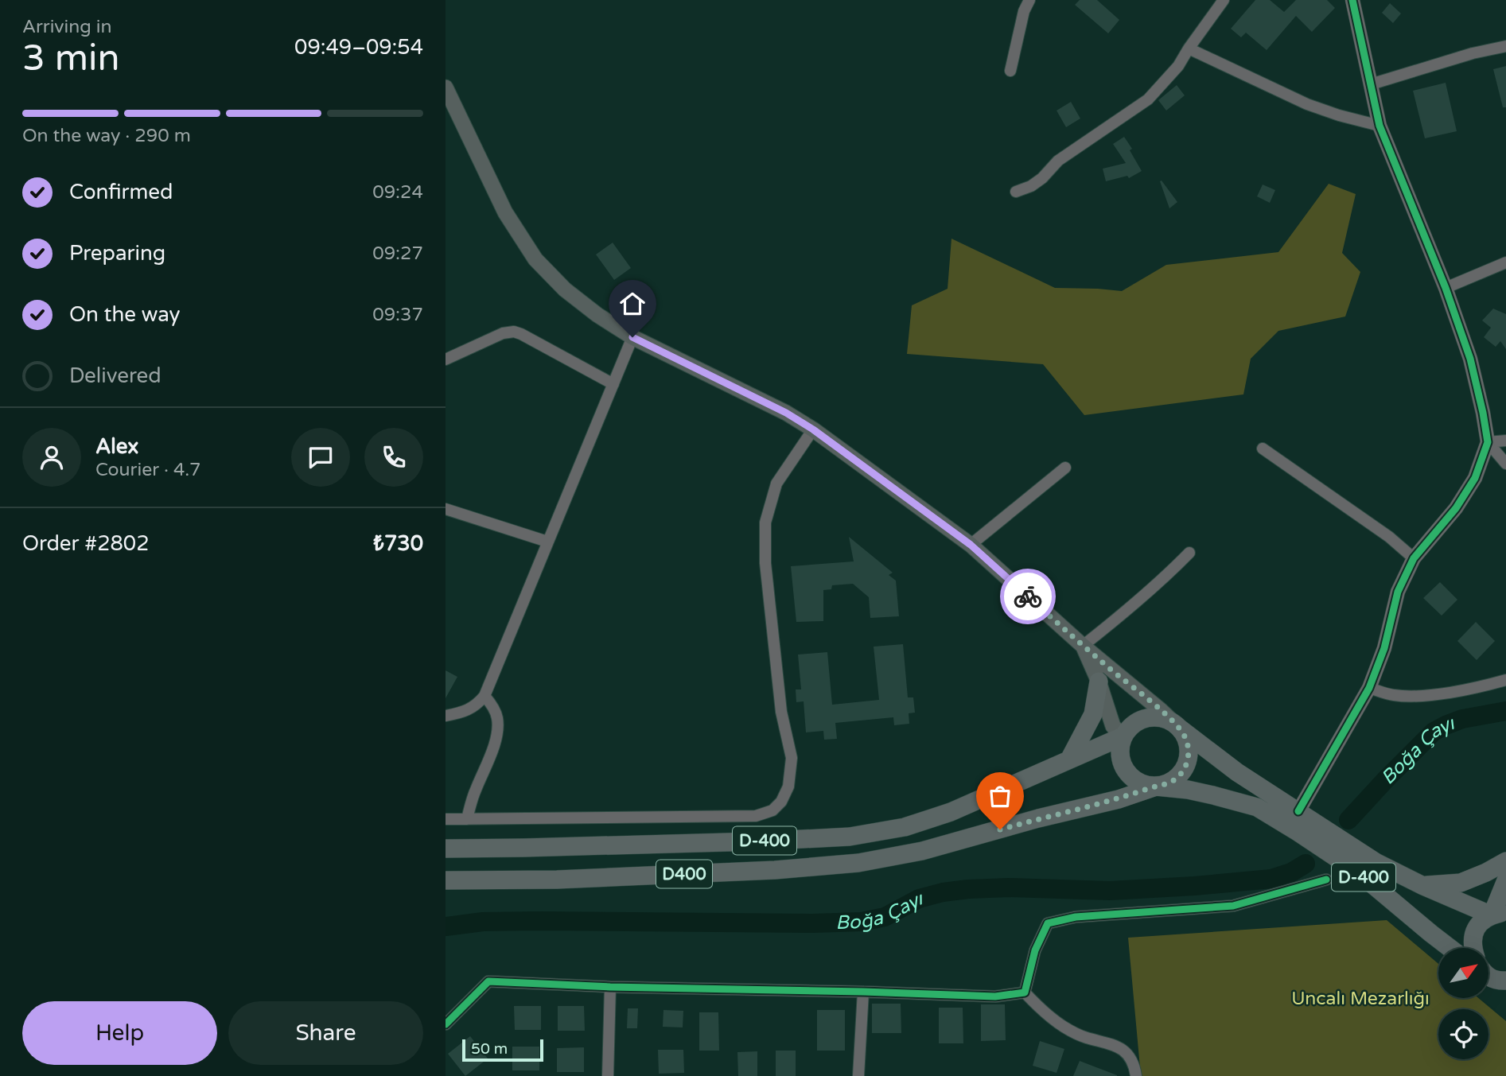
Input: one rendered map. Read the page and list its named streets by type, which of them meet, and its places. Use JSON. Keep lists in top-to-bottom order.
{
  "streets": {
    "highway": ["D-400", "D400"]
  },
  "crossings": [
    ["D-400", "D400"]
  ],
  "water": ["Boğa Çayı"],
  "parks": ["Uncalı Mezarlığı"],
  "scale_bar": "50 m",
  "north": "top right",
  "page": {
    "heading": ["3 min", "Arriving in", "09:49–09:54"],
    "panel": [
      "Alex",
      "Courier · 4.7",
      "Order #2802",
      "₺730"
    ],
    "bar": "On the way · 290 m",
    "list": [
      ["Confirmed", "09:24"],
      ["Preparing", "09:27"],
      ["On the way", "09:37"],
      "Delivered"
    ],
    "buttons": ["Help", "Share"],
    "scale": "50 m"
  }
}
